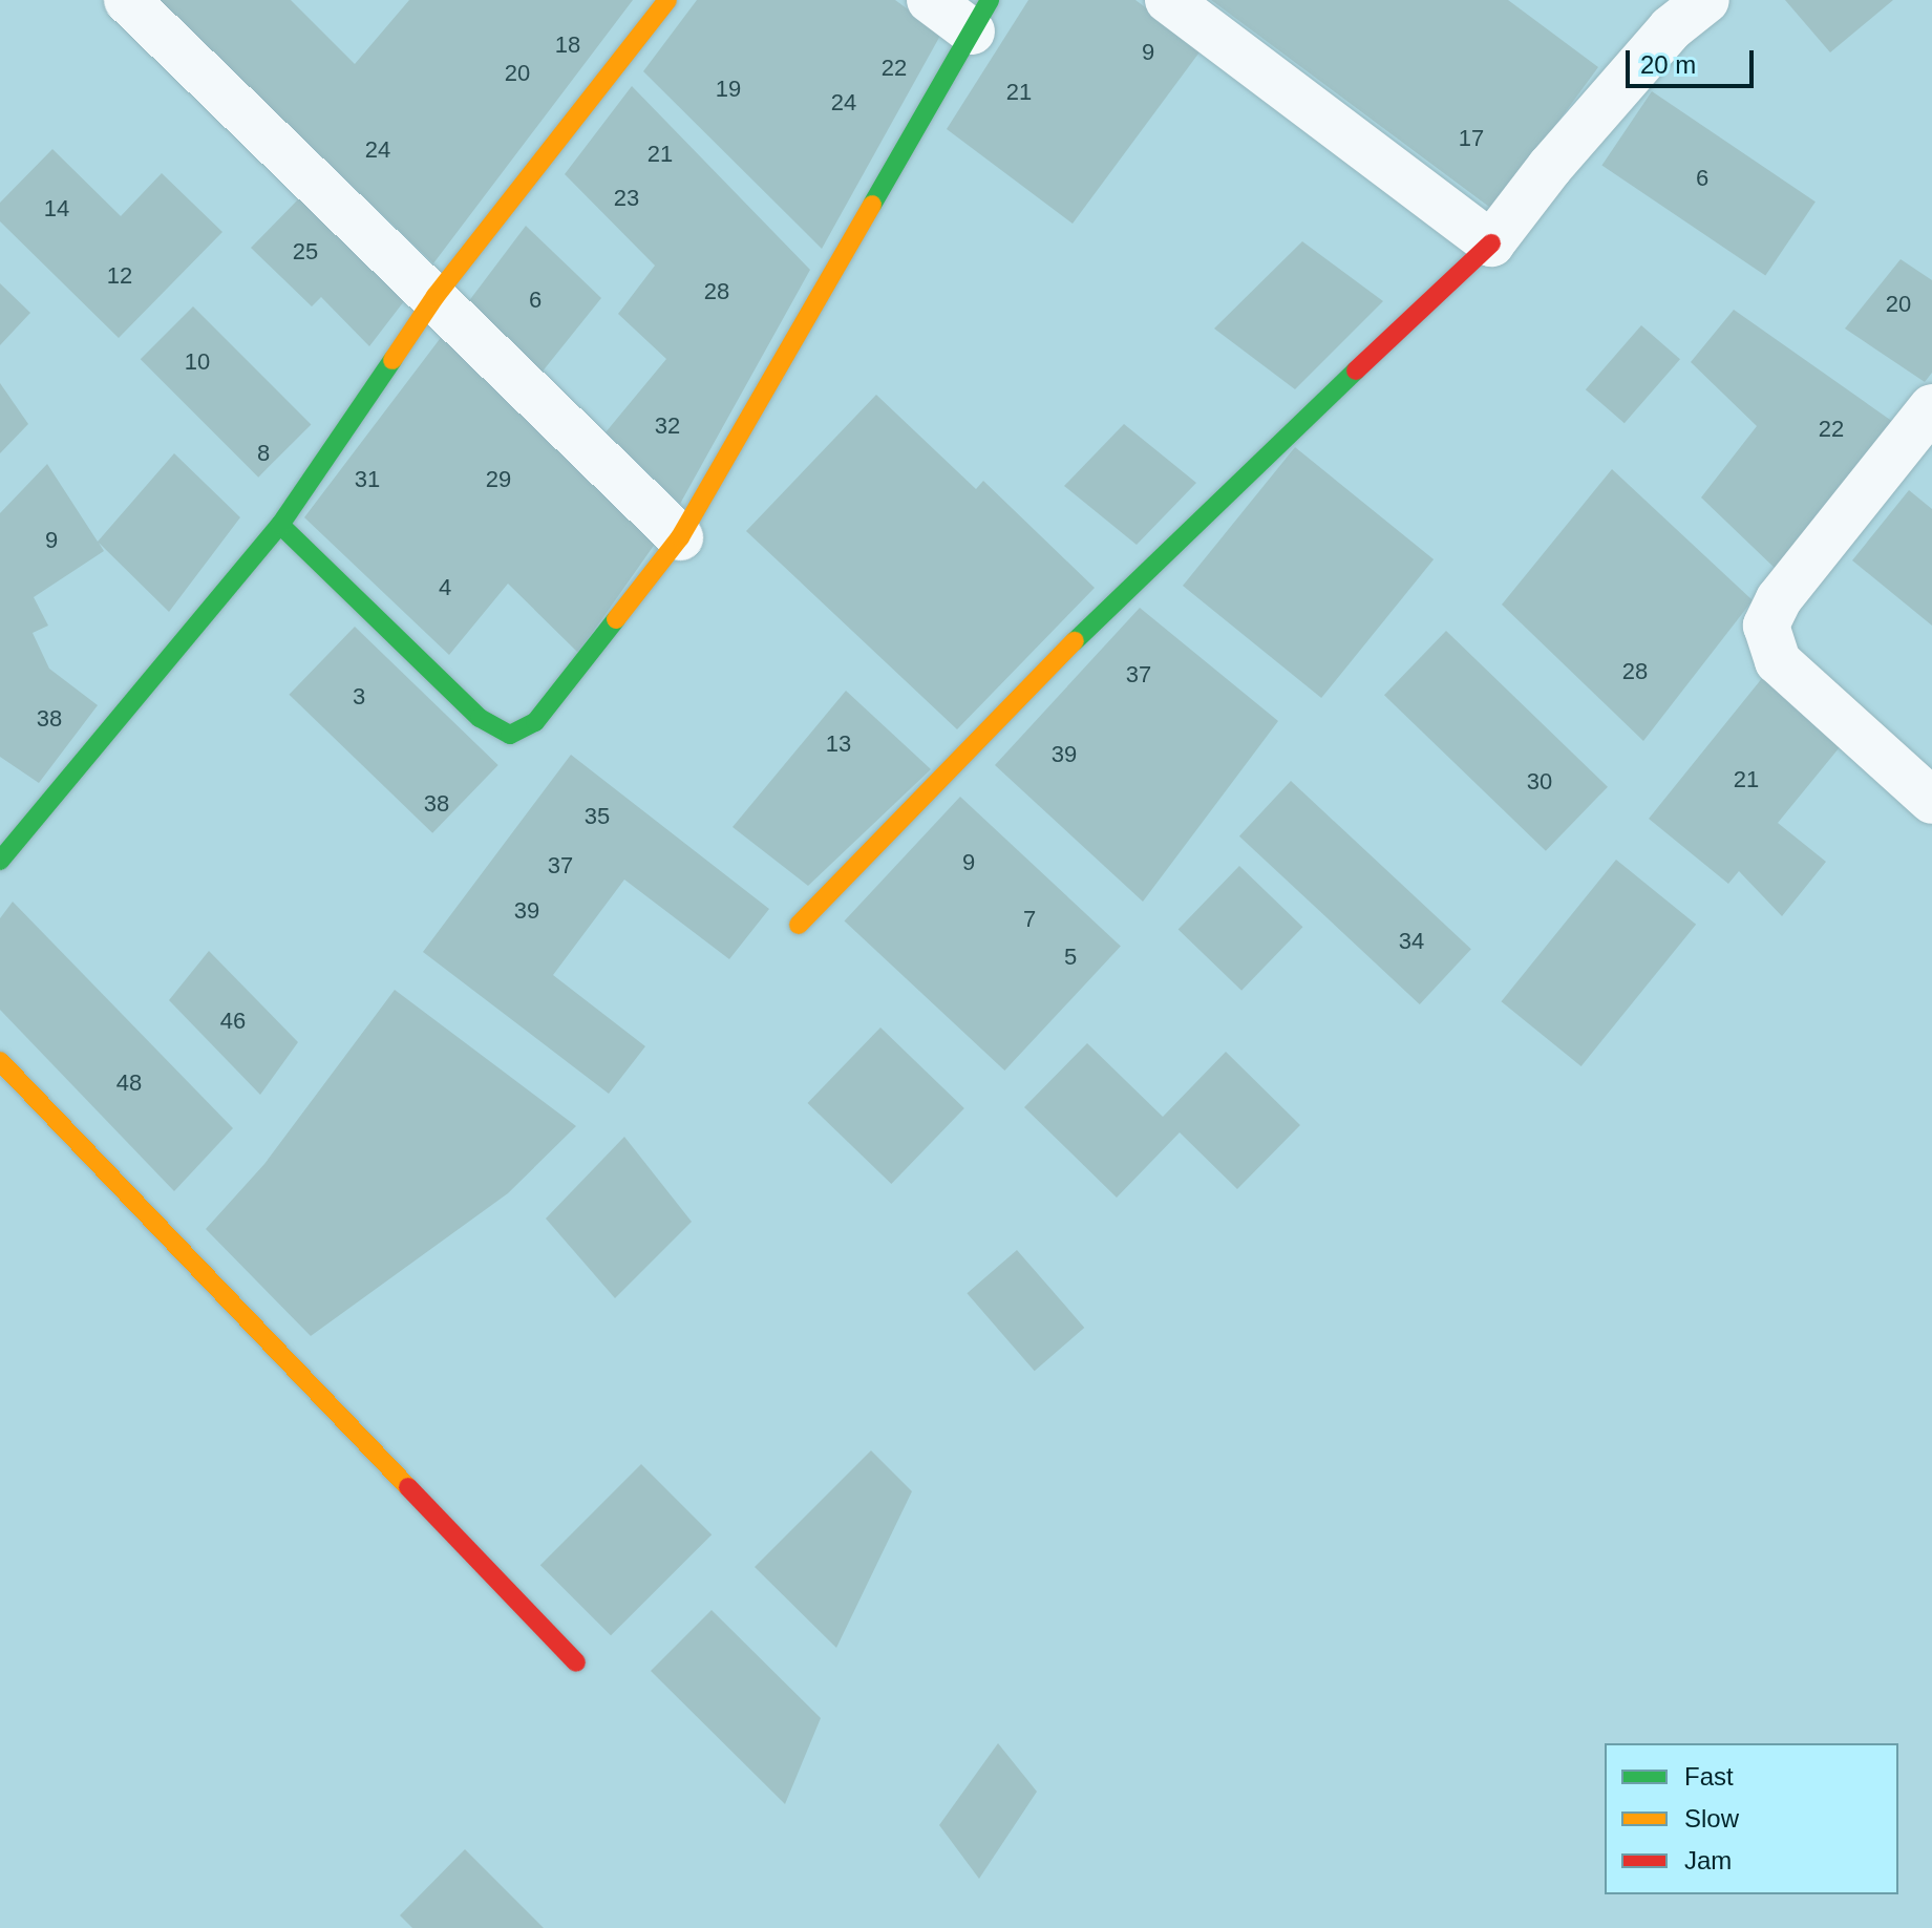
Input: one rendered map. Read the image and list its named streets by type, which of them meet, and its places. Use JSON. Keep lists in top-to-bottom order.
{
  "house_numbers": [
    "18",
    "9",
    "22",
    "20",
    "19",
    "21",
    "24",
    "17",
    "24",
    "21",
    "6",
    "23",
    "14",
    "25",
    "12",
    "28",
    "6",
    "20",
    "10",
    "32",
    "22",
    "8",
    "31",
    "29",
    "9",
    "4",
    "28",
    "37",
    "3",
    "38",
    "13",
    "39",
    "21",
    "30",
    "38",
    "35",
    "9",
    "37",
    "39",
    "7",
    "34",
    "5",
    "46",
    "48"
  ],
  "legend": ["Fast", "Slow", "Jam"],
  "scale_bar": "20 m"
}
